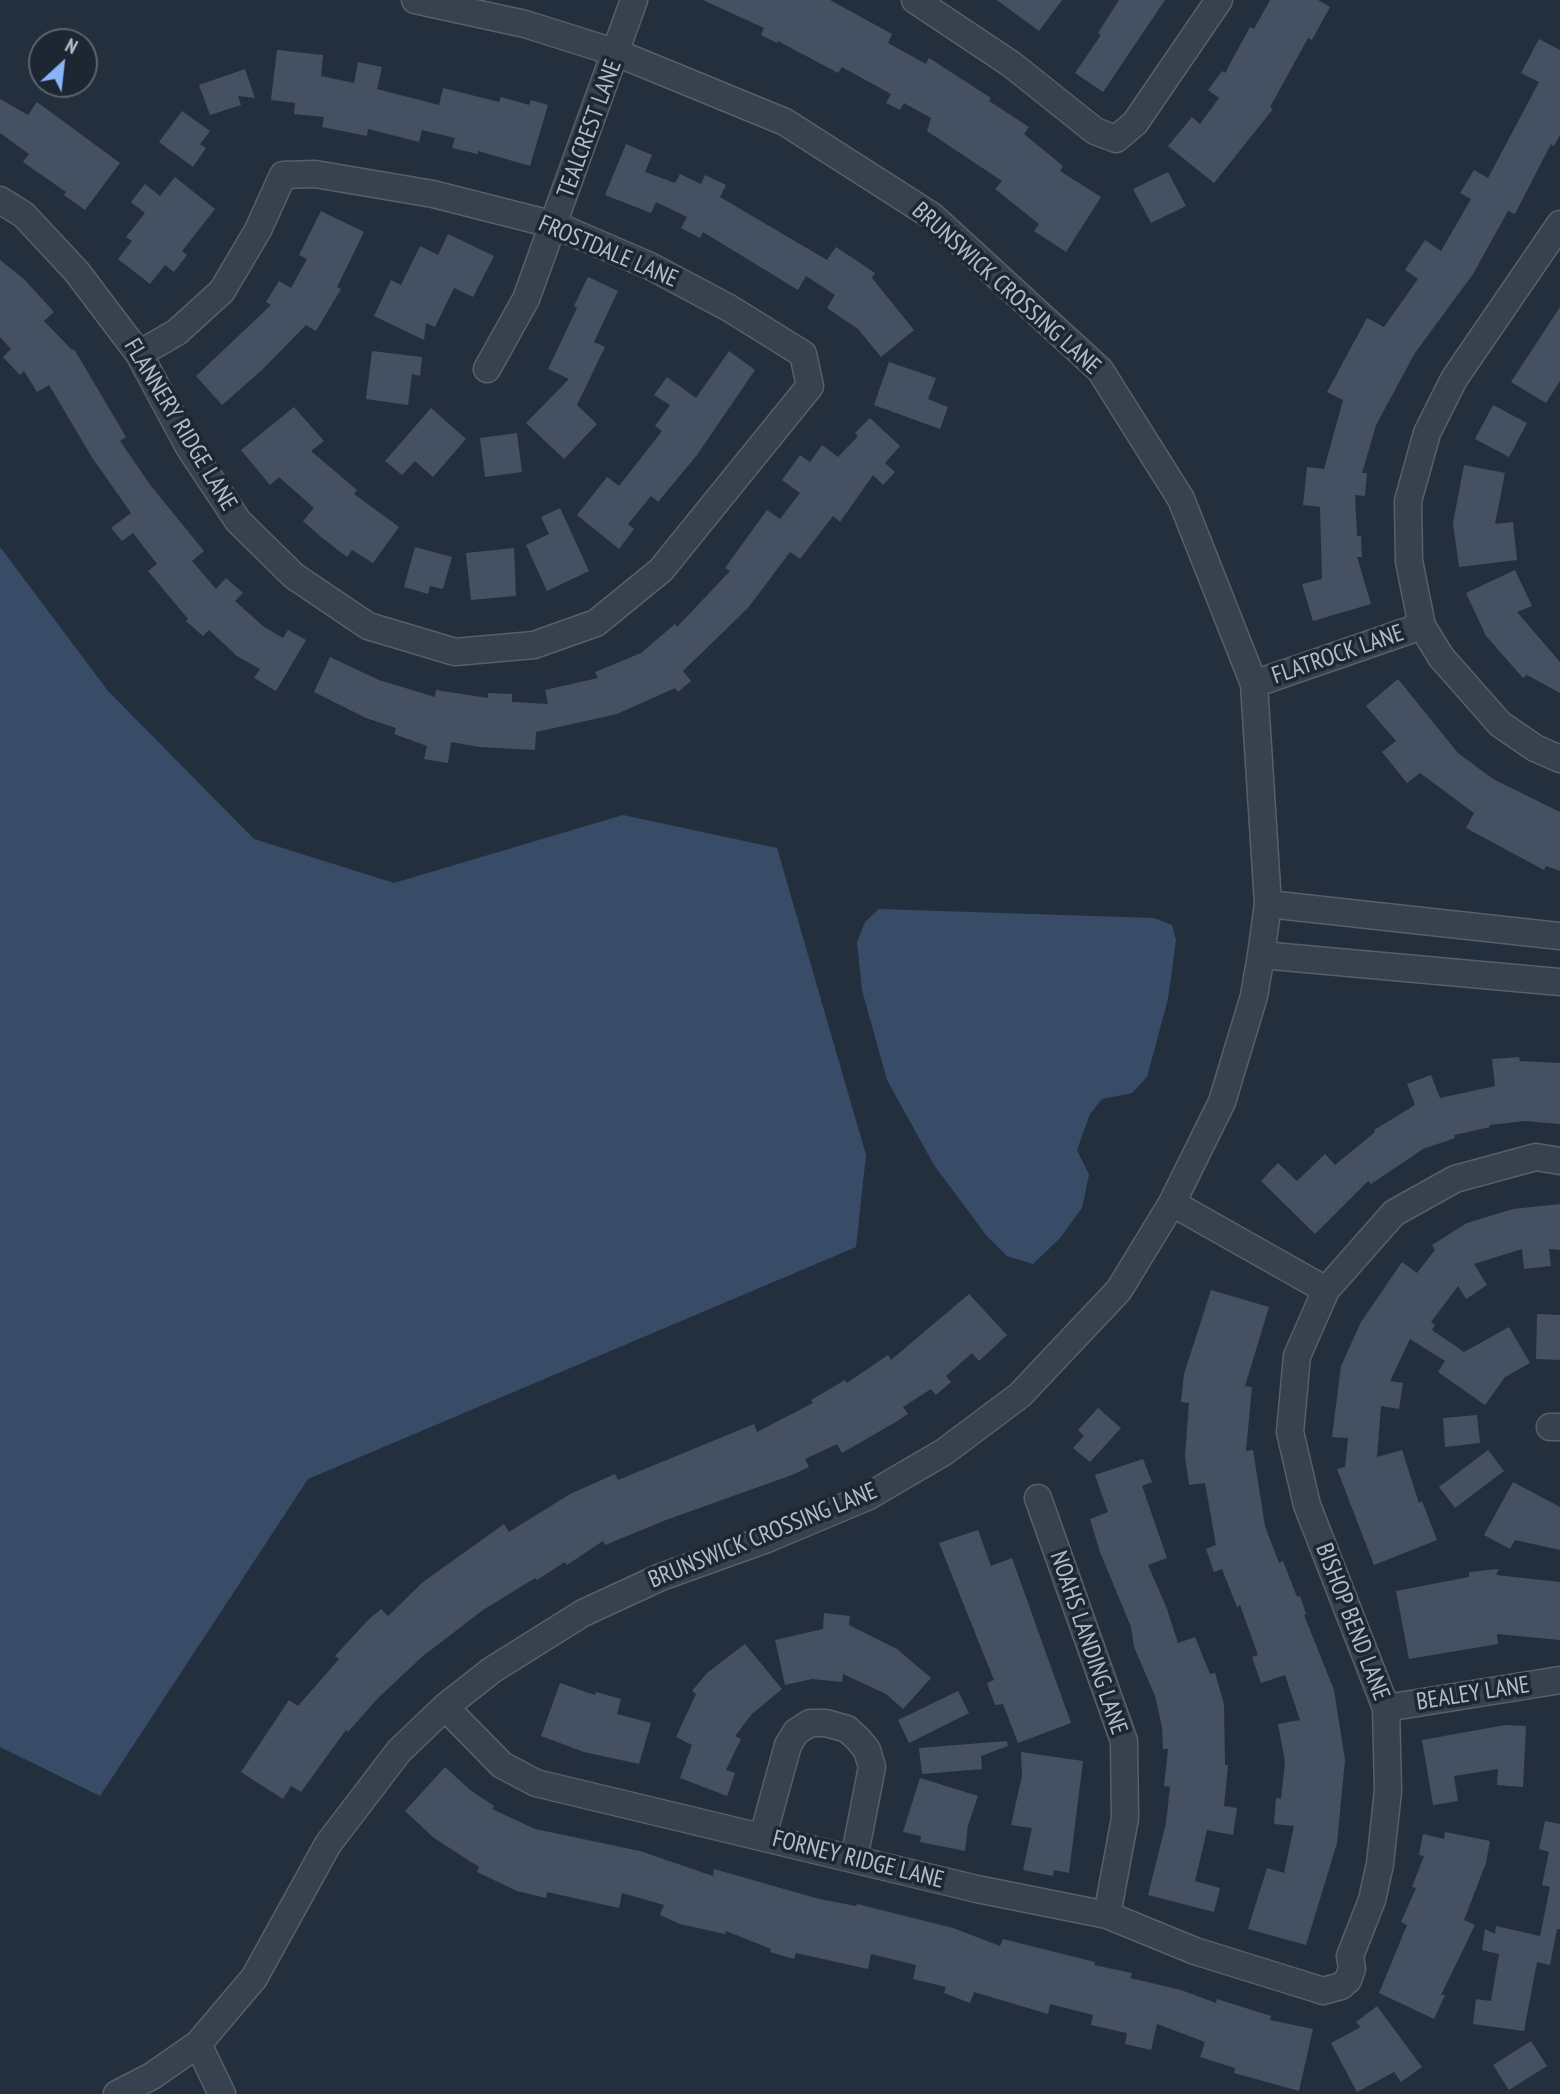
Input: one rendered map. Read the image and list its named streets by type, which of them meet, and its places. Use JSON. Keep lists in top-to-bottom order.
{
  "streets": {
    "street": [
      "TEALCREST LANE",
      "FROSTDALE LANE",
      "BRUNSWICK CROSSING LANE",
      "FLANNERY RIDGE LANE",
      "FLATROCK LANE",
      "BISHOP BEND LANE",
      "NOAHS LANDING LANE",
      "BEALEY LANE",
      "FORNEY RIDGE LANE"
    ]
  },
  "crossings": [
    ["TEALCREST LANE", "FROSTDALE LANE"],
    ["TEALCREST LANE", "BRUNSWICK CROSSING LANE"],
    ["FROSTDALE LANE", "FLANNERY RIDGE LANE"],
    ["BRUNSWICK CROSSING LANE", "FLATROCK LANE"],
    ["BRUNSWICK CROSSING LANE", "FORNEY RIDGE LANE"],
    ["BISHOP BEND LANE", "BEALEY LANE"],
    ["BISHOP BEND LANE", "FORNEY RIDGE LANE"],
    ["NOAHS LANDING LANE", "FORNEY RIDGE LANE"]
  ],
  "north": "top right"
}
